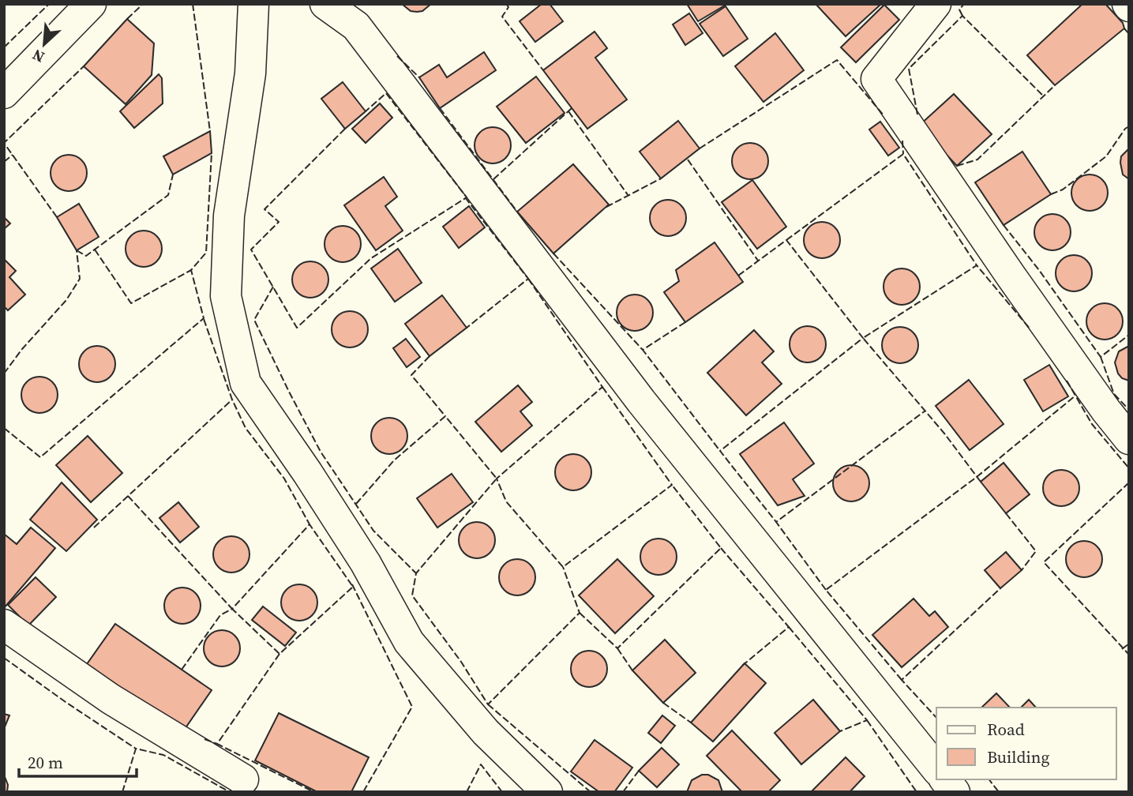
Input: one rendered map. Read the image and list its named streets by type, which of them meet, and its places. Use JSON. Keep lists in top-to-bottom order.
{
  "legend": ["Road", "Building"],
  "scale_bar": "20 m",
  "north": "bottom left"
}
